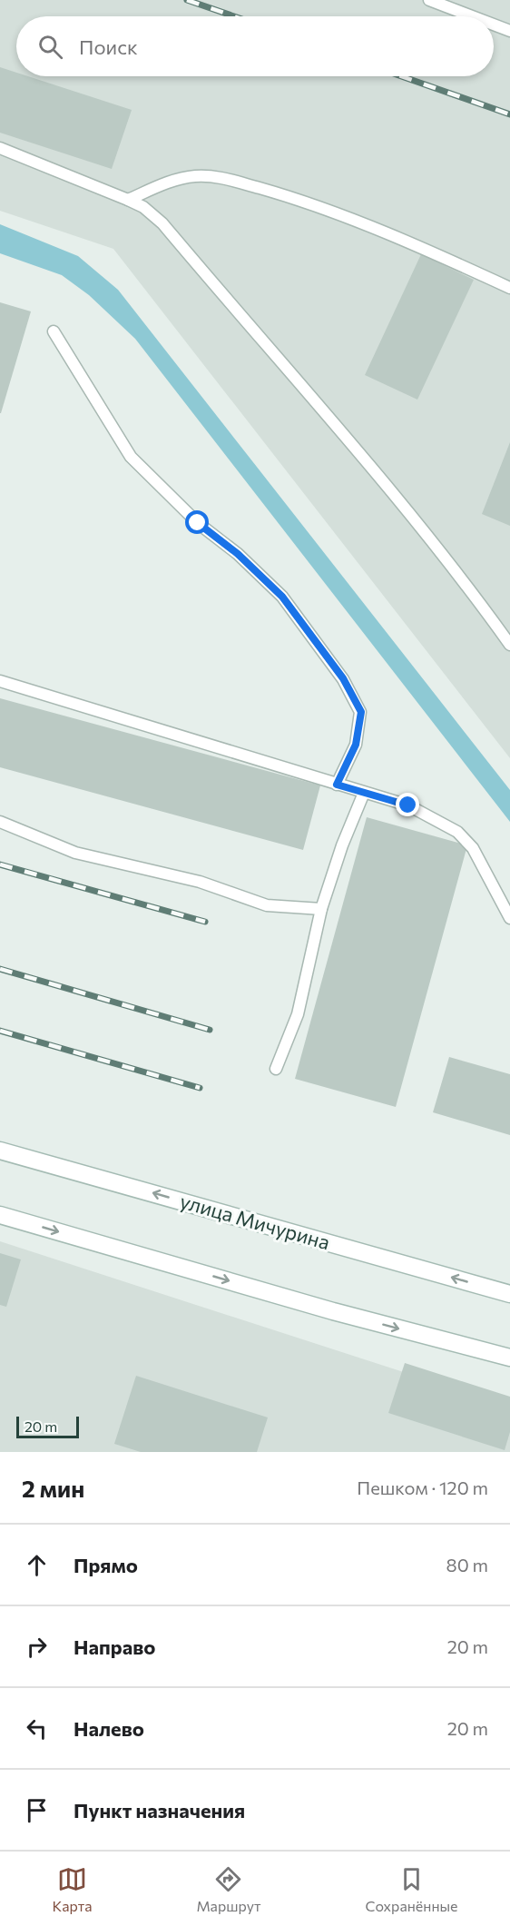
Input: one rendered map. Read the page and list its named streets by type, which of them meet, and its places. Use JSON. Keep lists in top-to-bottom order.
{
  "streets": {
    "main road": ["улица Мичурина"]
  },
  "scale_bar": "20 m",
  "page": {
    "search": "Поиск",
    "scale": "20 m",
    "heading": ["2 мин", "Пешком · 120 m"],
    "list": [
      ["Прямо", "80 m"],
      ["Направо", "20 m"],
      ["Налево", "20 m"],
      "Пункт назначения"
    ],
    "nav": ["Карта", "Маршрут", "Сохранённые"]
  }
}
